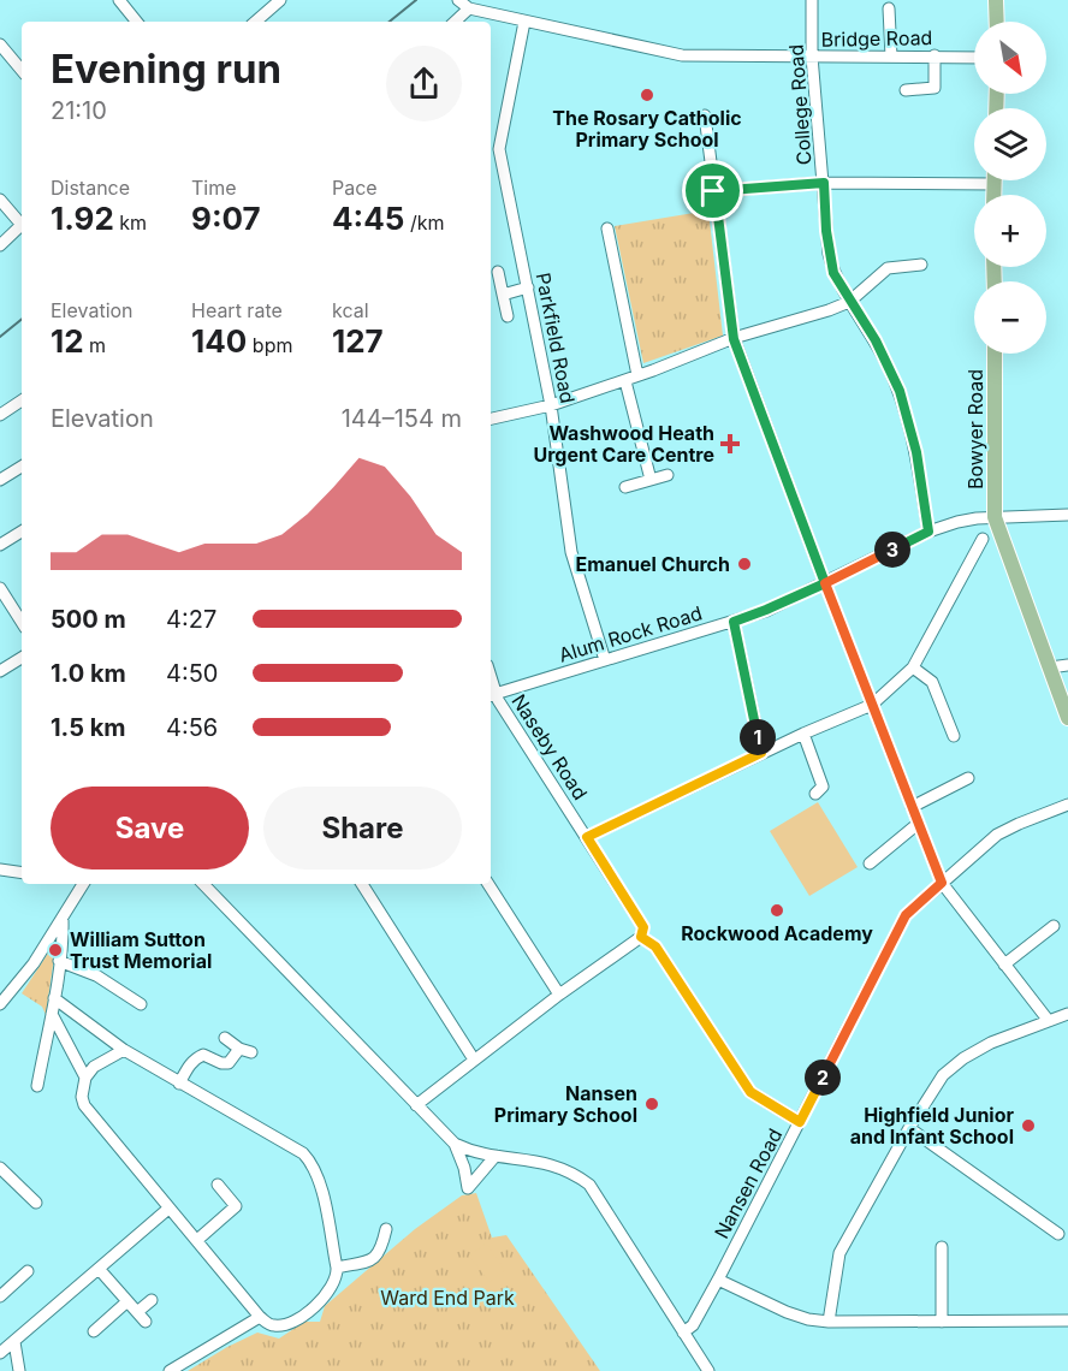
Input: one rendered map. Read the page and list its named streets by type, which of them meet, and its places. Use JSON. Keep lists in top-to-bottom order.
{
  "streets": {
    "main road": ["Bowyer Road"],
    "street": [
      "Bridge Road",
      "College Road",
      "Parkfield Road",
      "Alum Rock Road",
      "Naseby Road",
      "Nansen Road"
    ]
  },
  "crossings": [
    ["Bridge Road", "College Road"],
    ["Bridge Road", "Parkfield Road"],
    ["College Road", "Alum Rock Road"],
    ["Parkfield Road", "Alum Rock Road"],
    ["Bowyer Road", "Alum Rock Road"],
    ["Alum Rock Road", "Naseby Road"],
    ["Naseby Road", "Nansen Road"]
  ],
  "parks": ["Ward End Park"],
  "places": {
    "other": [
      "The Rosary Catholic Primary School",
      "Emanuel Church",
      "Rockwood Academy",
      "William Sutton Trust Memorial",
      "Nansen Primary School",
      "Highfield Junior and Infant School"
    ],
    "health": ["Washwood Heath Urgent Care Centre"]
  },
  "north": "bottom right",
  "page": {
    "map_buttons": ["+", "−"],
    "heading": ["Evening run", "21:10"],
    "stats": [
      ["Distance", "1.92 km"],
      ["Time", "9:07"],
      ["Pace", "4:45 /km"],
      ["Elevation", "12 m"],
      ["Heart rate", "140 bpm"],
      ["kcal", "127"]
    ],
    "chart": ["Elevation", "144–154 m"],
    "pins": ["3", "1", "2"],
    "list": [
      {
        "name": "500 m",
        "note": "4:27"
      },
      {
        "name": "1.0 km",
        "note": "4:50"
      },
      {
        "name": "1.5 km",
        "note": "4:56"
      }
    ],
    "buttons": ["Save", "Share"]
  }
}
